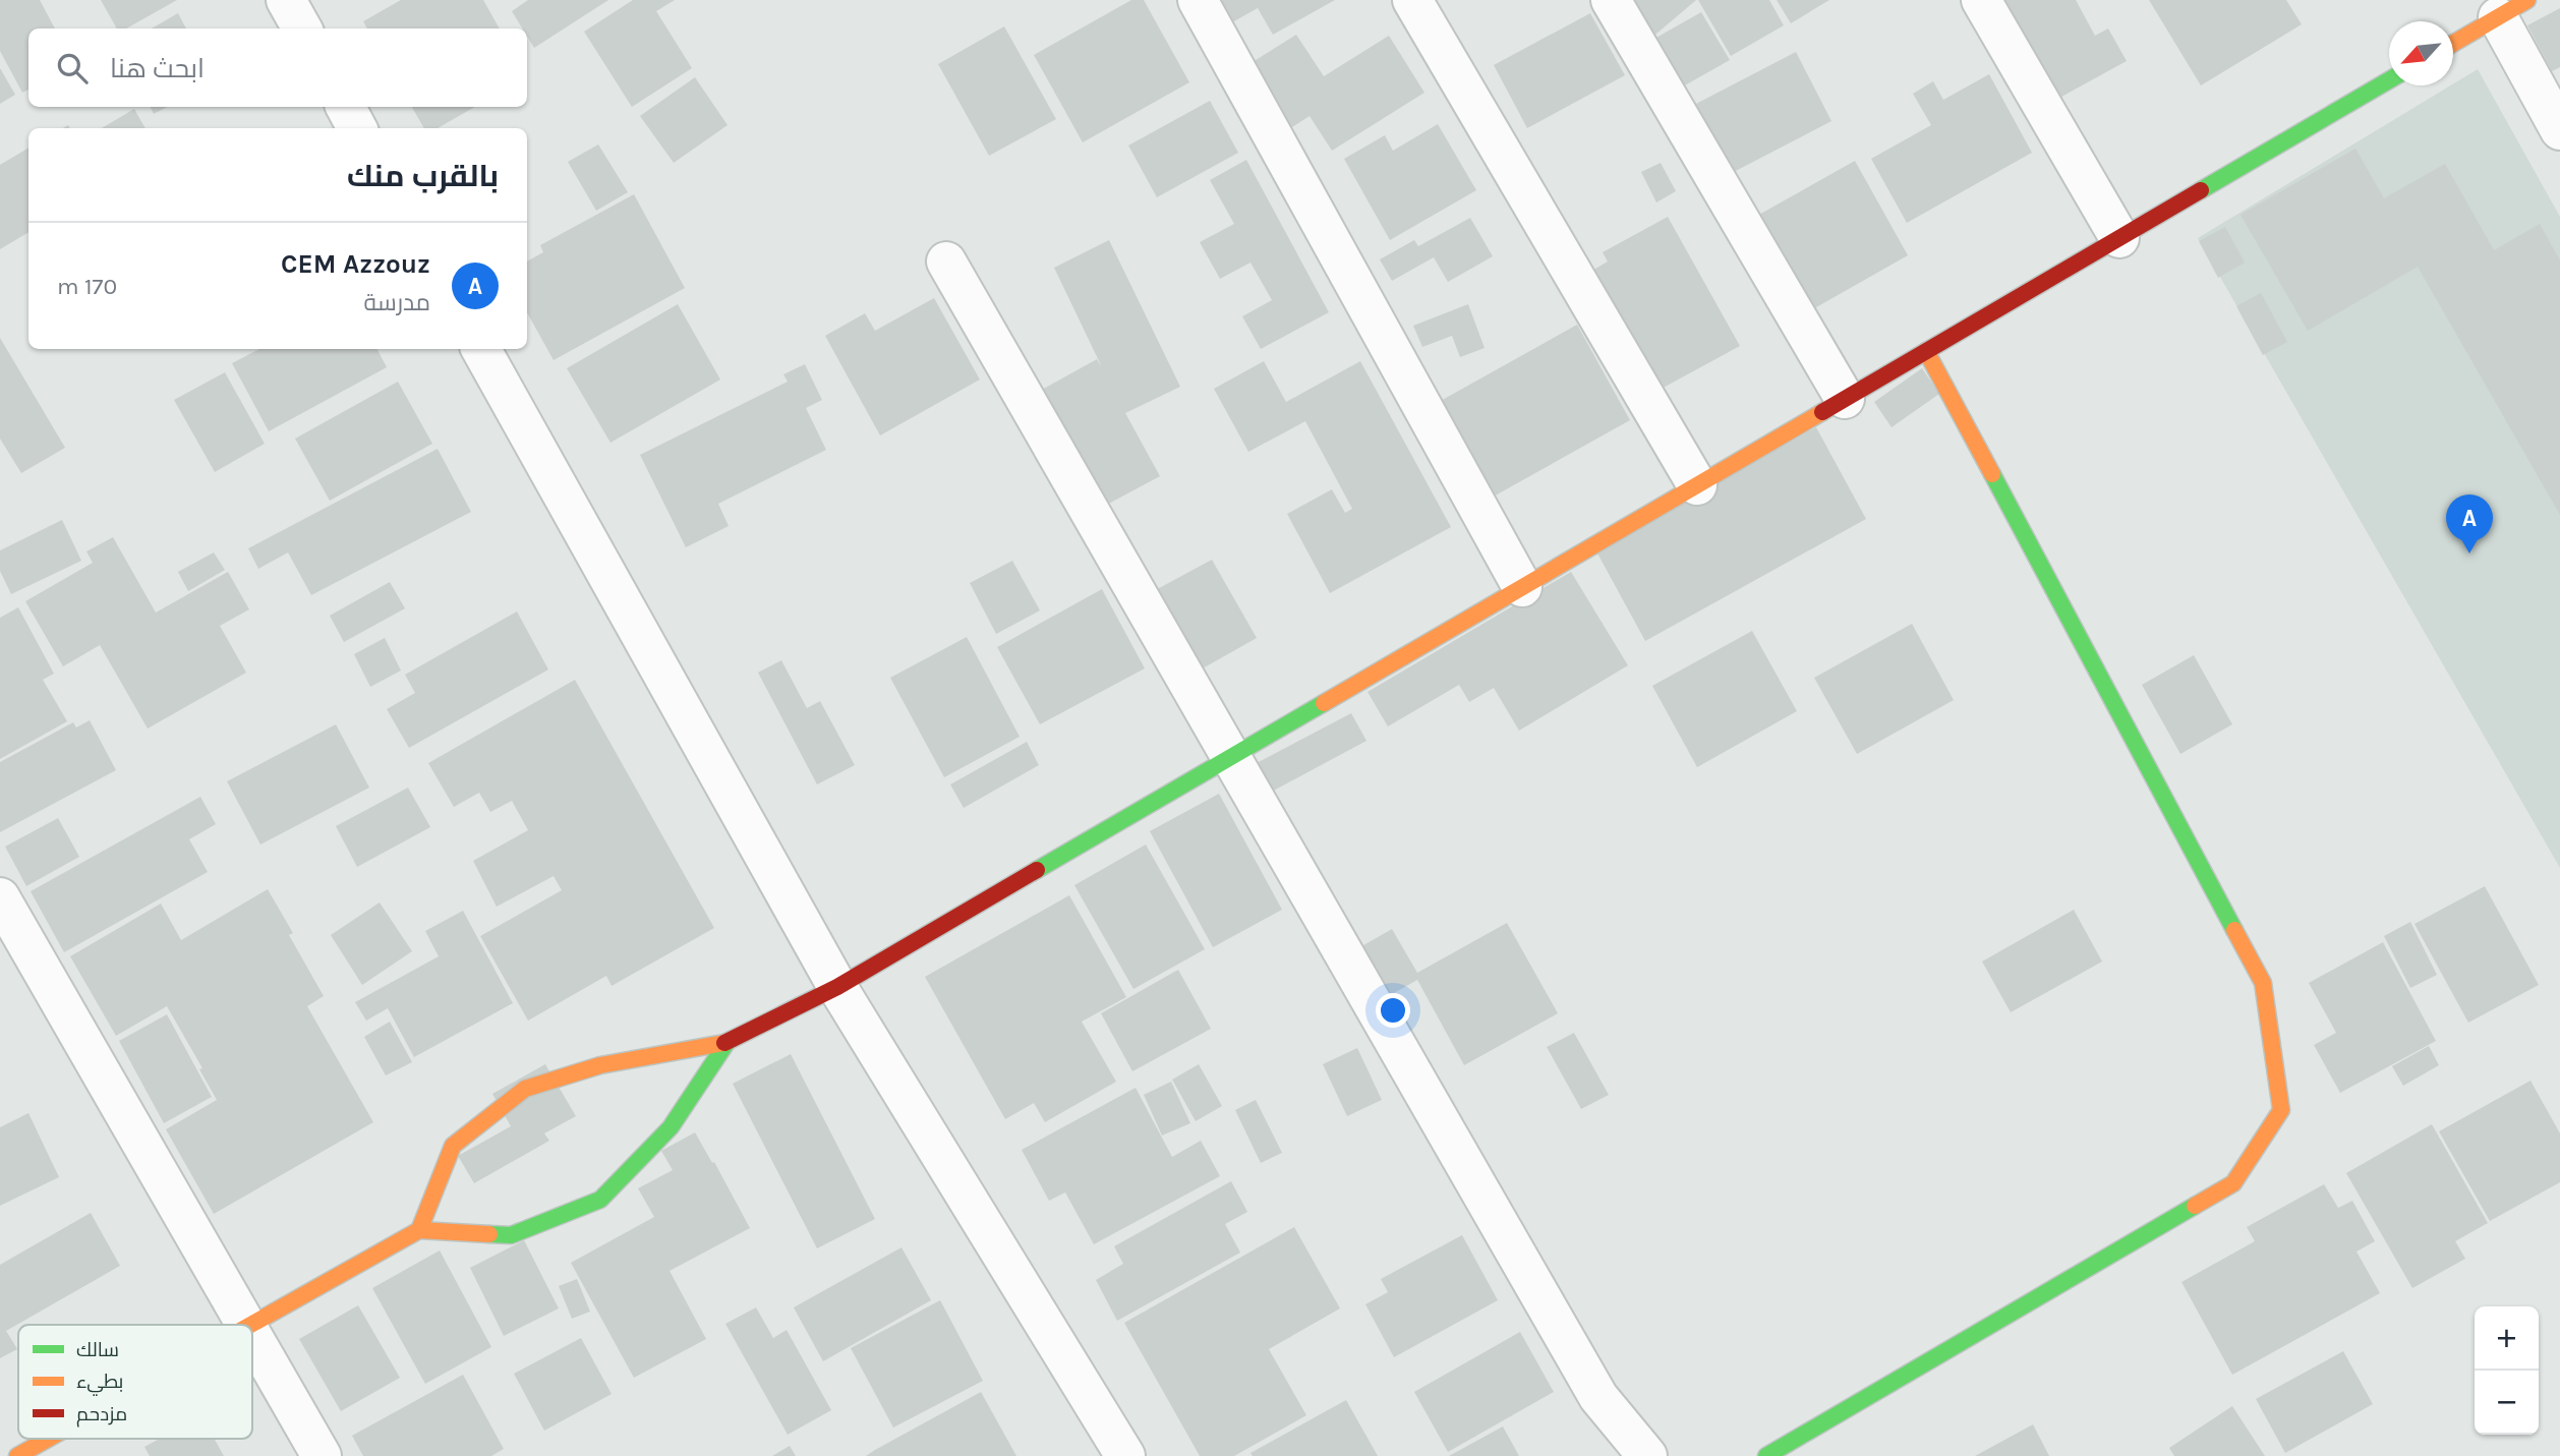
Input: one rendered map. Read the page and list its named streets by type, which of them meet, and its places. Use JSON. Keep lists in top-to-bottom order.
{
  "legend": ["سالك", "بطيء", "مزدحم"],
  "north": "bottom left",
  "page": {
    "search": "ابحث هنا",
    "heading": "بالقرب منك",
    "list": [
      {
        "mark": "A",
        "name": "CEM Azzouz",
        "note": "مدرسة",
        "value": "170 m"
      }
    ],
    "pins": "A",
    "map_buttons": ["+", "−"]
  }
}
